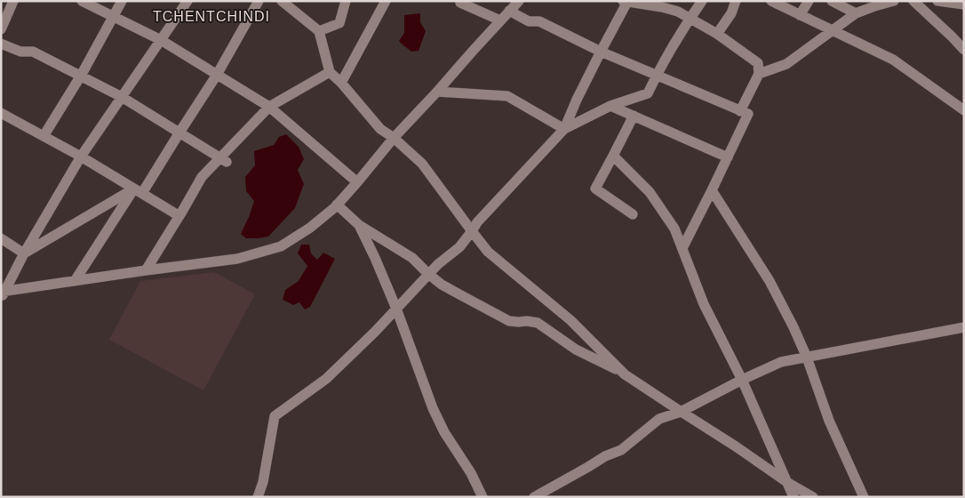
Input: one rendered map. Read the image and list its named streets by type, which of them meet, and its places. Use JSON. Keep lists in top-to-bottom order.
{
  "districts": ["TCHENTCHINDI"]
}
